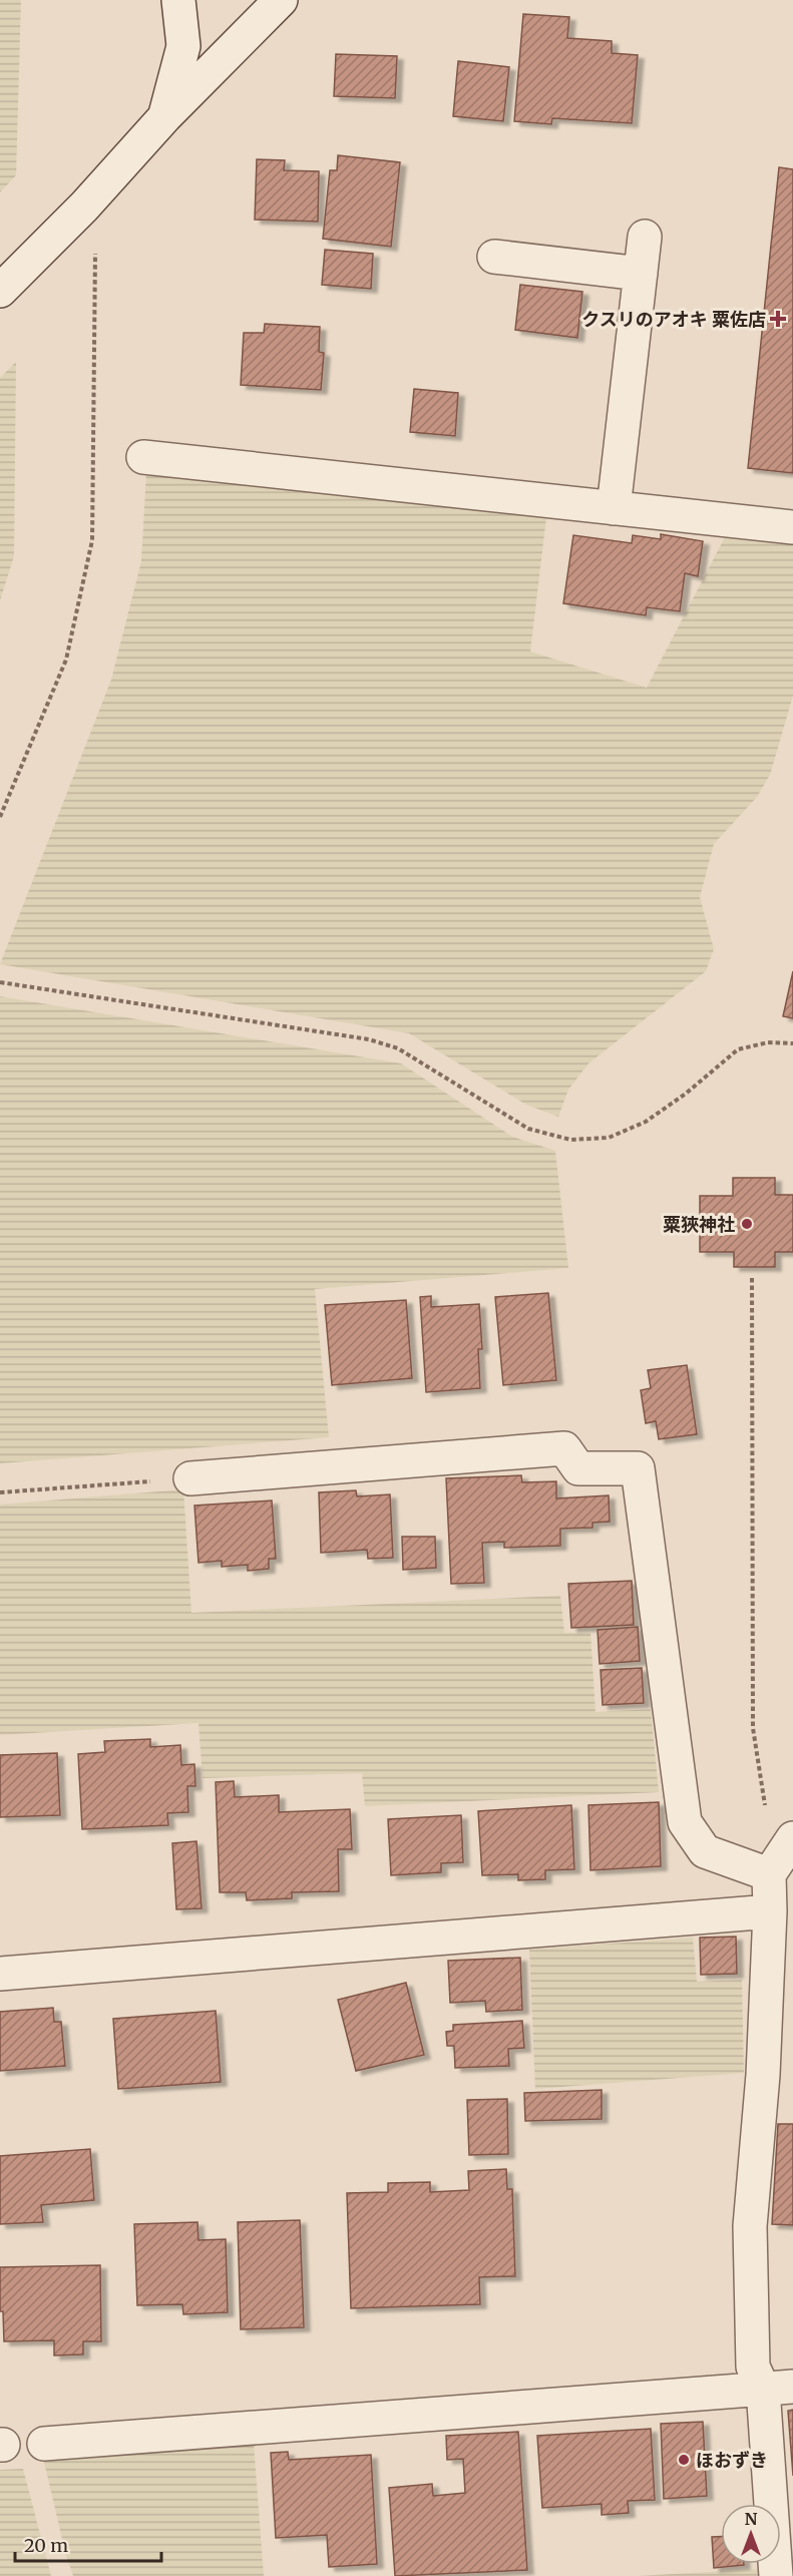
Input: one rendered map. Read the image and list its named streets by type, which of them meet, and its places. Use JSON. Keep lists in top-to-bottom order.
{
  "places": {
    "health": ["クスリのアオキ 粟佐店"],
    "other": ["粟狹神社", "ほおずき"]
  },
  "scale_bar": "20 m",
  "north": "top"
}
